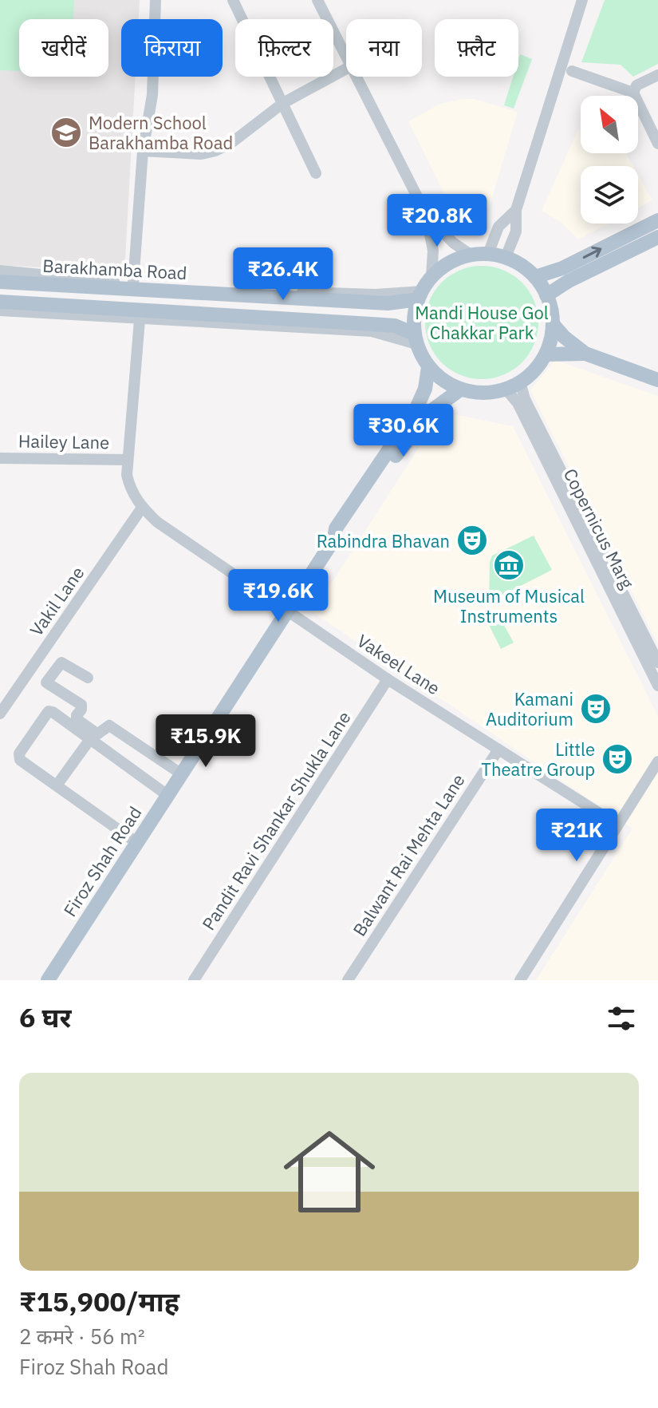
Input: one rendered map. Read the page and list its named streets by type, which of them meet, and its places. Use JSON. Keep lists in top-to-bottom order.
{
  "streets": {
    "main road": ["Barakhamba Road", "Firoz Shah Road"],
    "street": [
      "Hailey Lane",
      "Copernicus Marg",
      "Vakil Lane",
      "Vakeel Lane",
      "Pandit Ravi Shankar Shukla Lane",
      "Balwant Rai Mehta Lane"
    ]
  },
  "crossings": [
    ["Barakhamba Road", "Copernicus Marg"],
    ["Barakhamba Road", "Firoz Shah Road"],
    ["Hailey Lane", "Vakeel Lane"],
    ["Copernicus Marg", "Firoz Shah Road"],
    ["Vakil Lane", "Vakeel Lane"],
    ["Vakeel Lane", "Pandit Ravi Shankar Shukla Lane"],
    ["Vakeel Lane", "Balwant Rai Mehta Lane"],
    ["Vakeel Lane", "Firoz Shah Road"]
  ],
  "parks": ["Mandi House Gol Chakkar Park"],
  "places": {
    "school or university": ["Modern School Barakhamba Road"],
    "theatre": ["Rabindra Bhavan", "Kamani Auditorium", "Little Theatre Group"],
    "museum": ["Museum of Musical Instruments"]
  },
  "north": "top left",
  "page": {
    "chip": [
      "खरीदें",
      "किराया",
      "फ़िल्टर",
      "नया",
      "फ़्लैट"
    ],
    "price": [
      "₹20.8K",
      "₹26.4K",
      "₹30.6K",
      "₹19.6K",
      "₹15.9K",
      "₹21K"
    ],
    "heading": "6 घर",
    "list": [
      {
        "name": "₹15,900/माह",
        "note": "2 कमरे · 56 m² · Firoz Shah Road"
      }
    ]
  }
}
